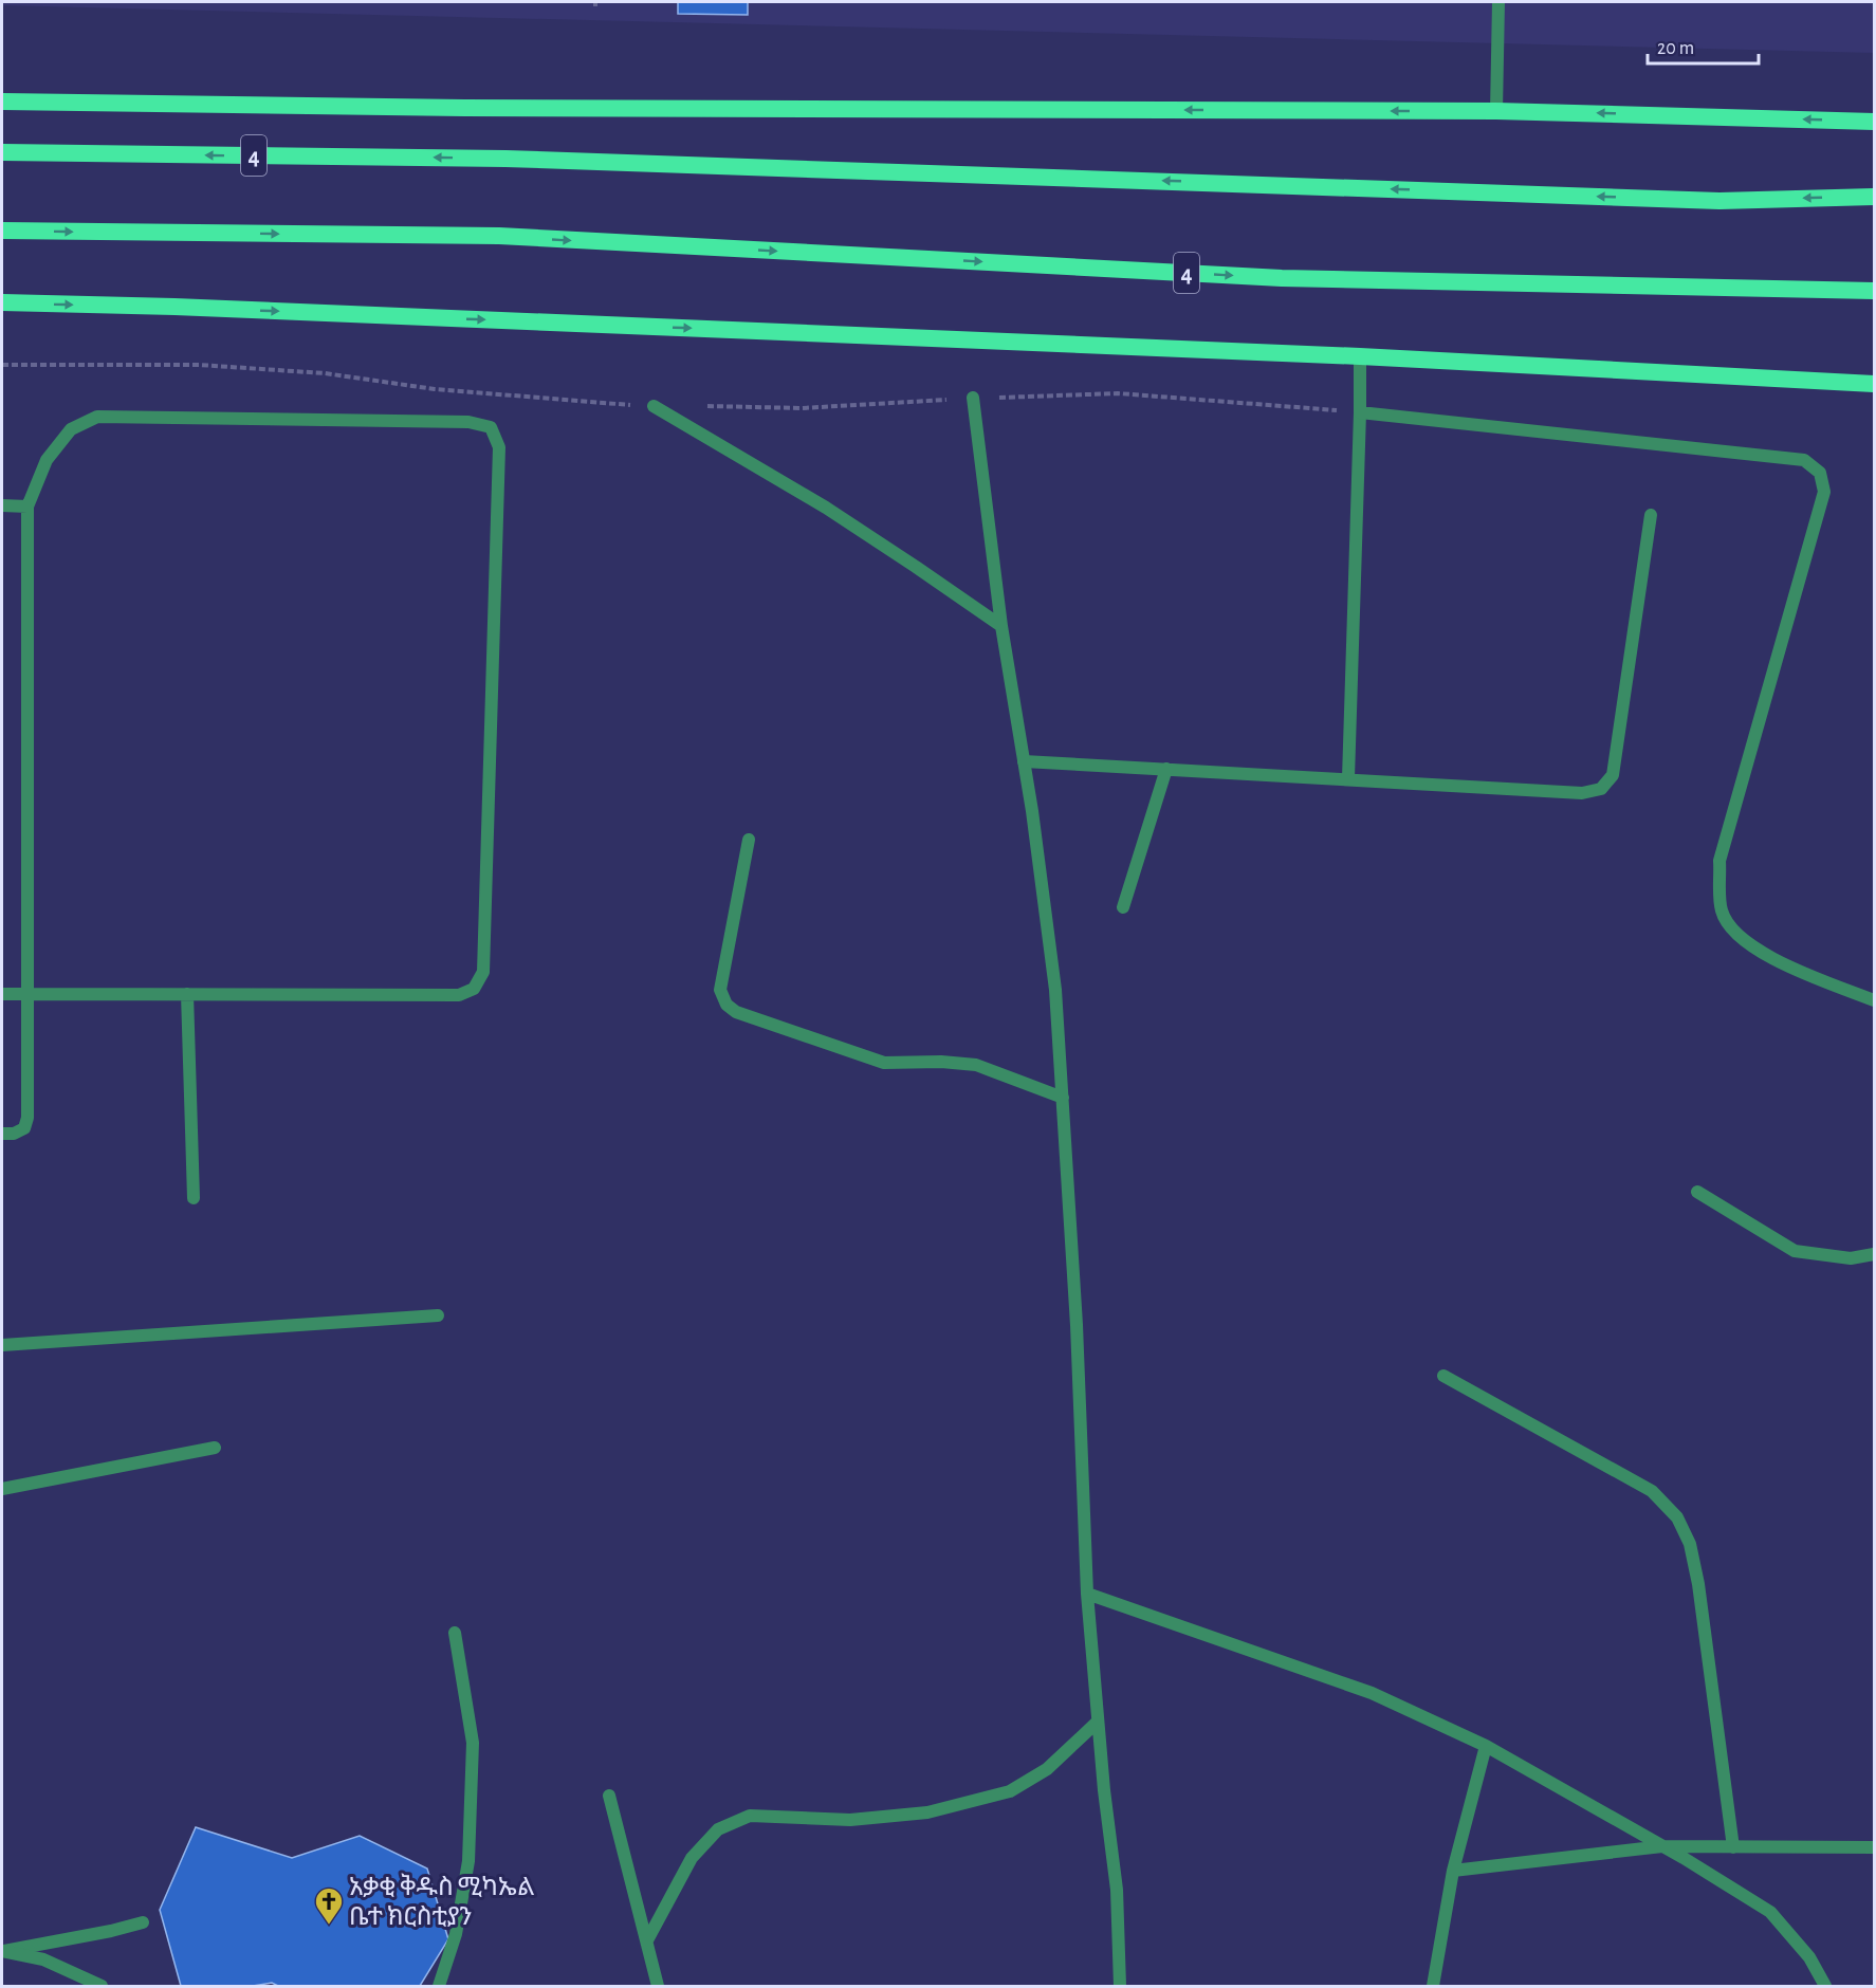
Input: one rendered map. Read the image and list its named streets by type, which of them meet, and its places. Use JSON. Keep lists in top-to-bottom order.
{
  "streets": {
    "highway": ["4"]
  },
  "places": {
    "church": ["አቃቂ ቅዱስ ሚካኤል ቤተ ክርስቲያን"]
  },
  "scale_bar": "20 m"
}
